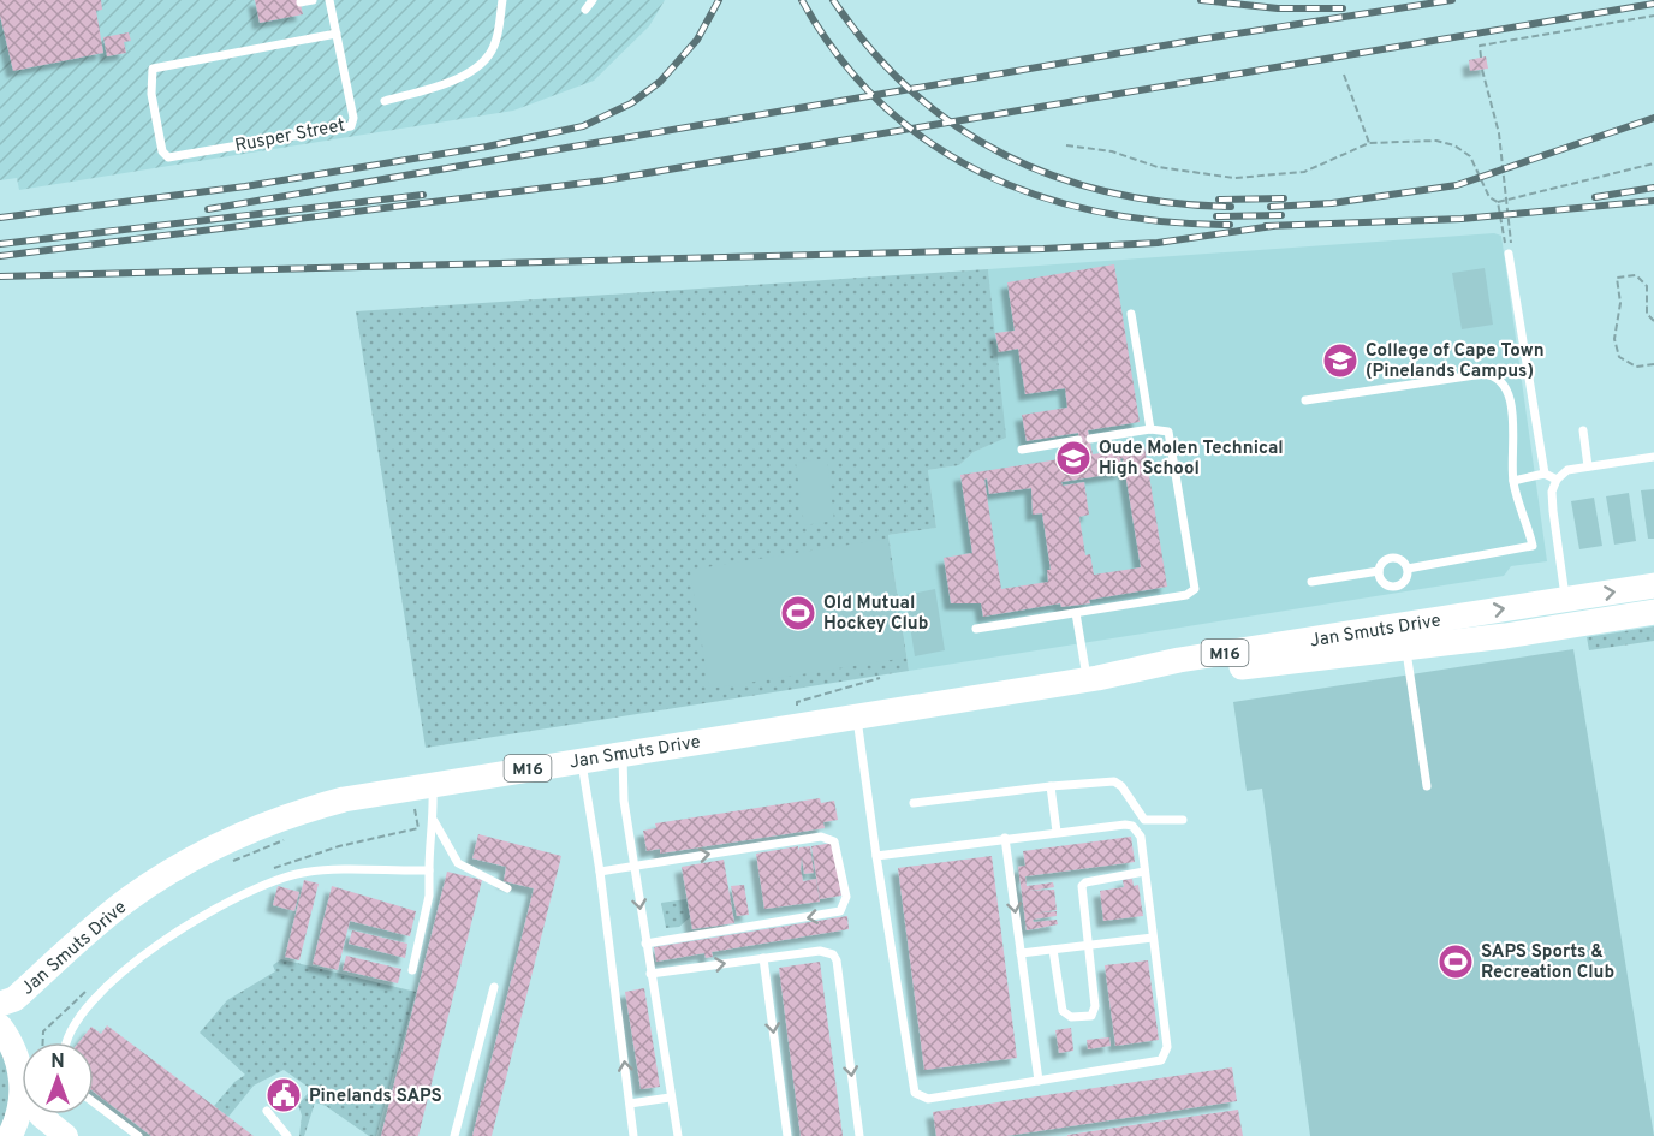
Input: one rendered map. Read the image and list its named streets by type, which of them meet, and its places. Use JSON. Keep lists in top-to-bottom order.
{
  "streets": {
    "main road": ["Jan Smuts Drive", "M16"],
    "lane": ["Rusper Street"]
  },
  "crossings": [
    ["Jan Smuts Drive", "M16"]
  ],
  "places": {
    "school or university": ["College of Cape Town (Pinelands Campus)", "Oude Molen Technical High School"],
    "sports": ["Old Mutual Hockey Club", "SAPS Sports & Recreation Club"],
    "public building": ["Pinelands SAPS"]
  },
  "north": "top"
}
